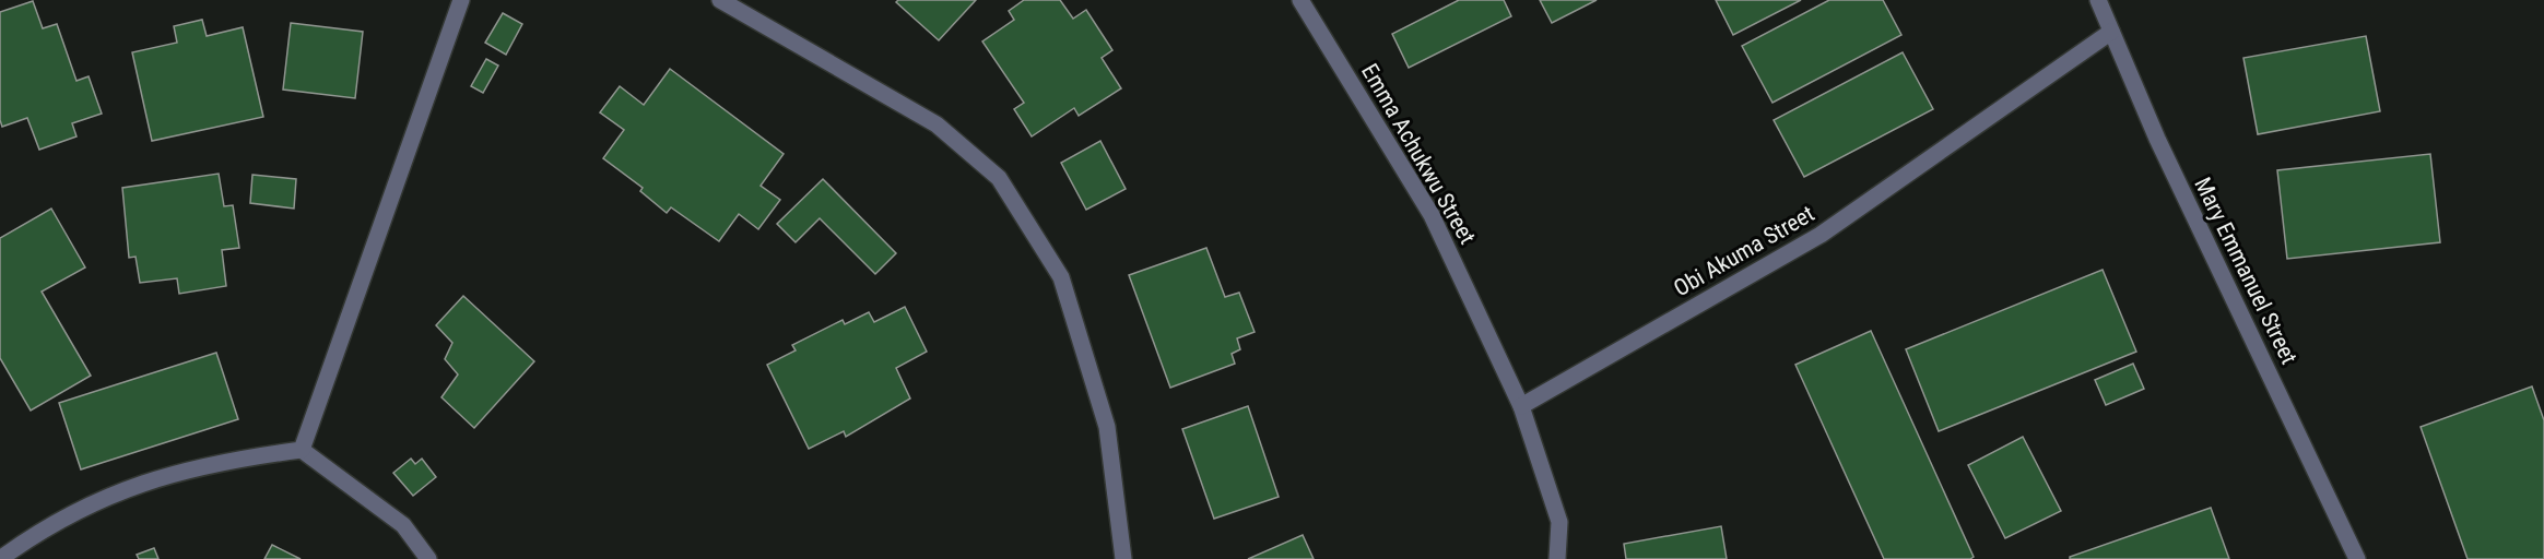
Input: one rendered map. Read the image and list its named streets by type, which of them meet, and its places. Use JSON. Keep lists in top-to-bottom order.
{
  "streets": {
    "street": ["Emma Achukwu Street", "Obi Akuma Street", "Mary Emmanuel Street"]
  },
  "crossings": [
    ["Emma Achukwu Street", "Obi Akuma Street"],
    ["Obi Akuma Street", "Mary Emmanuel Street"]
  ]
}
